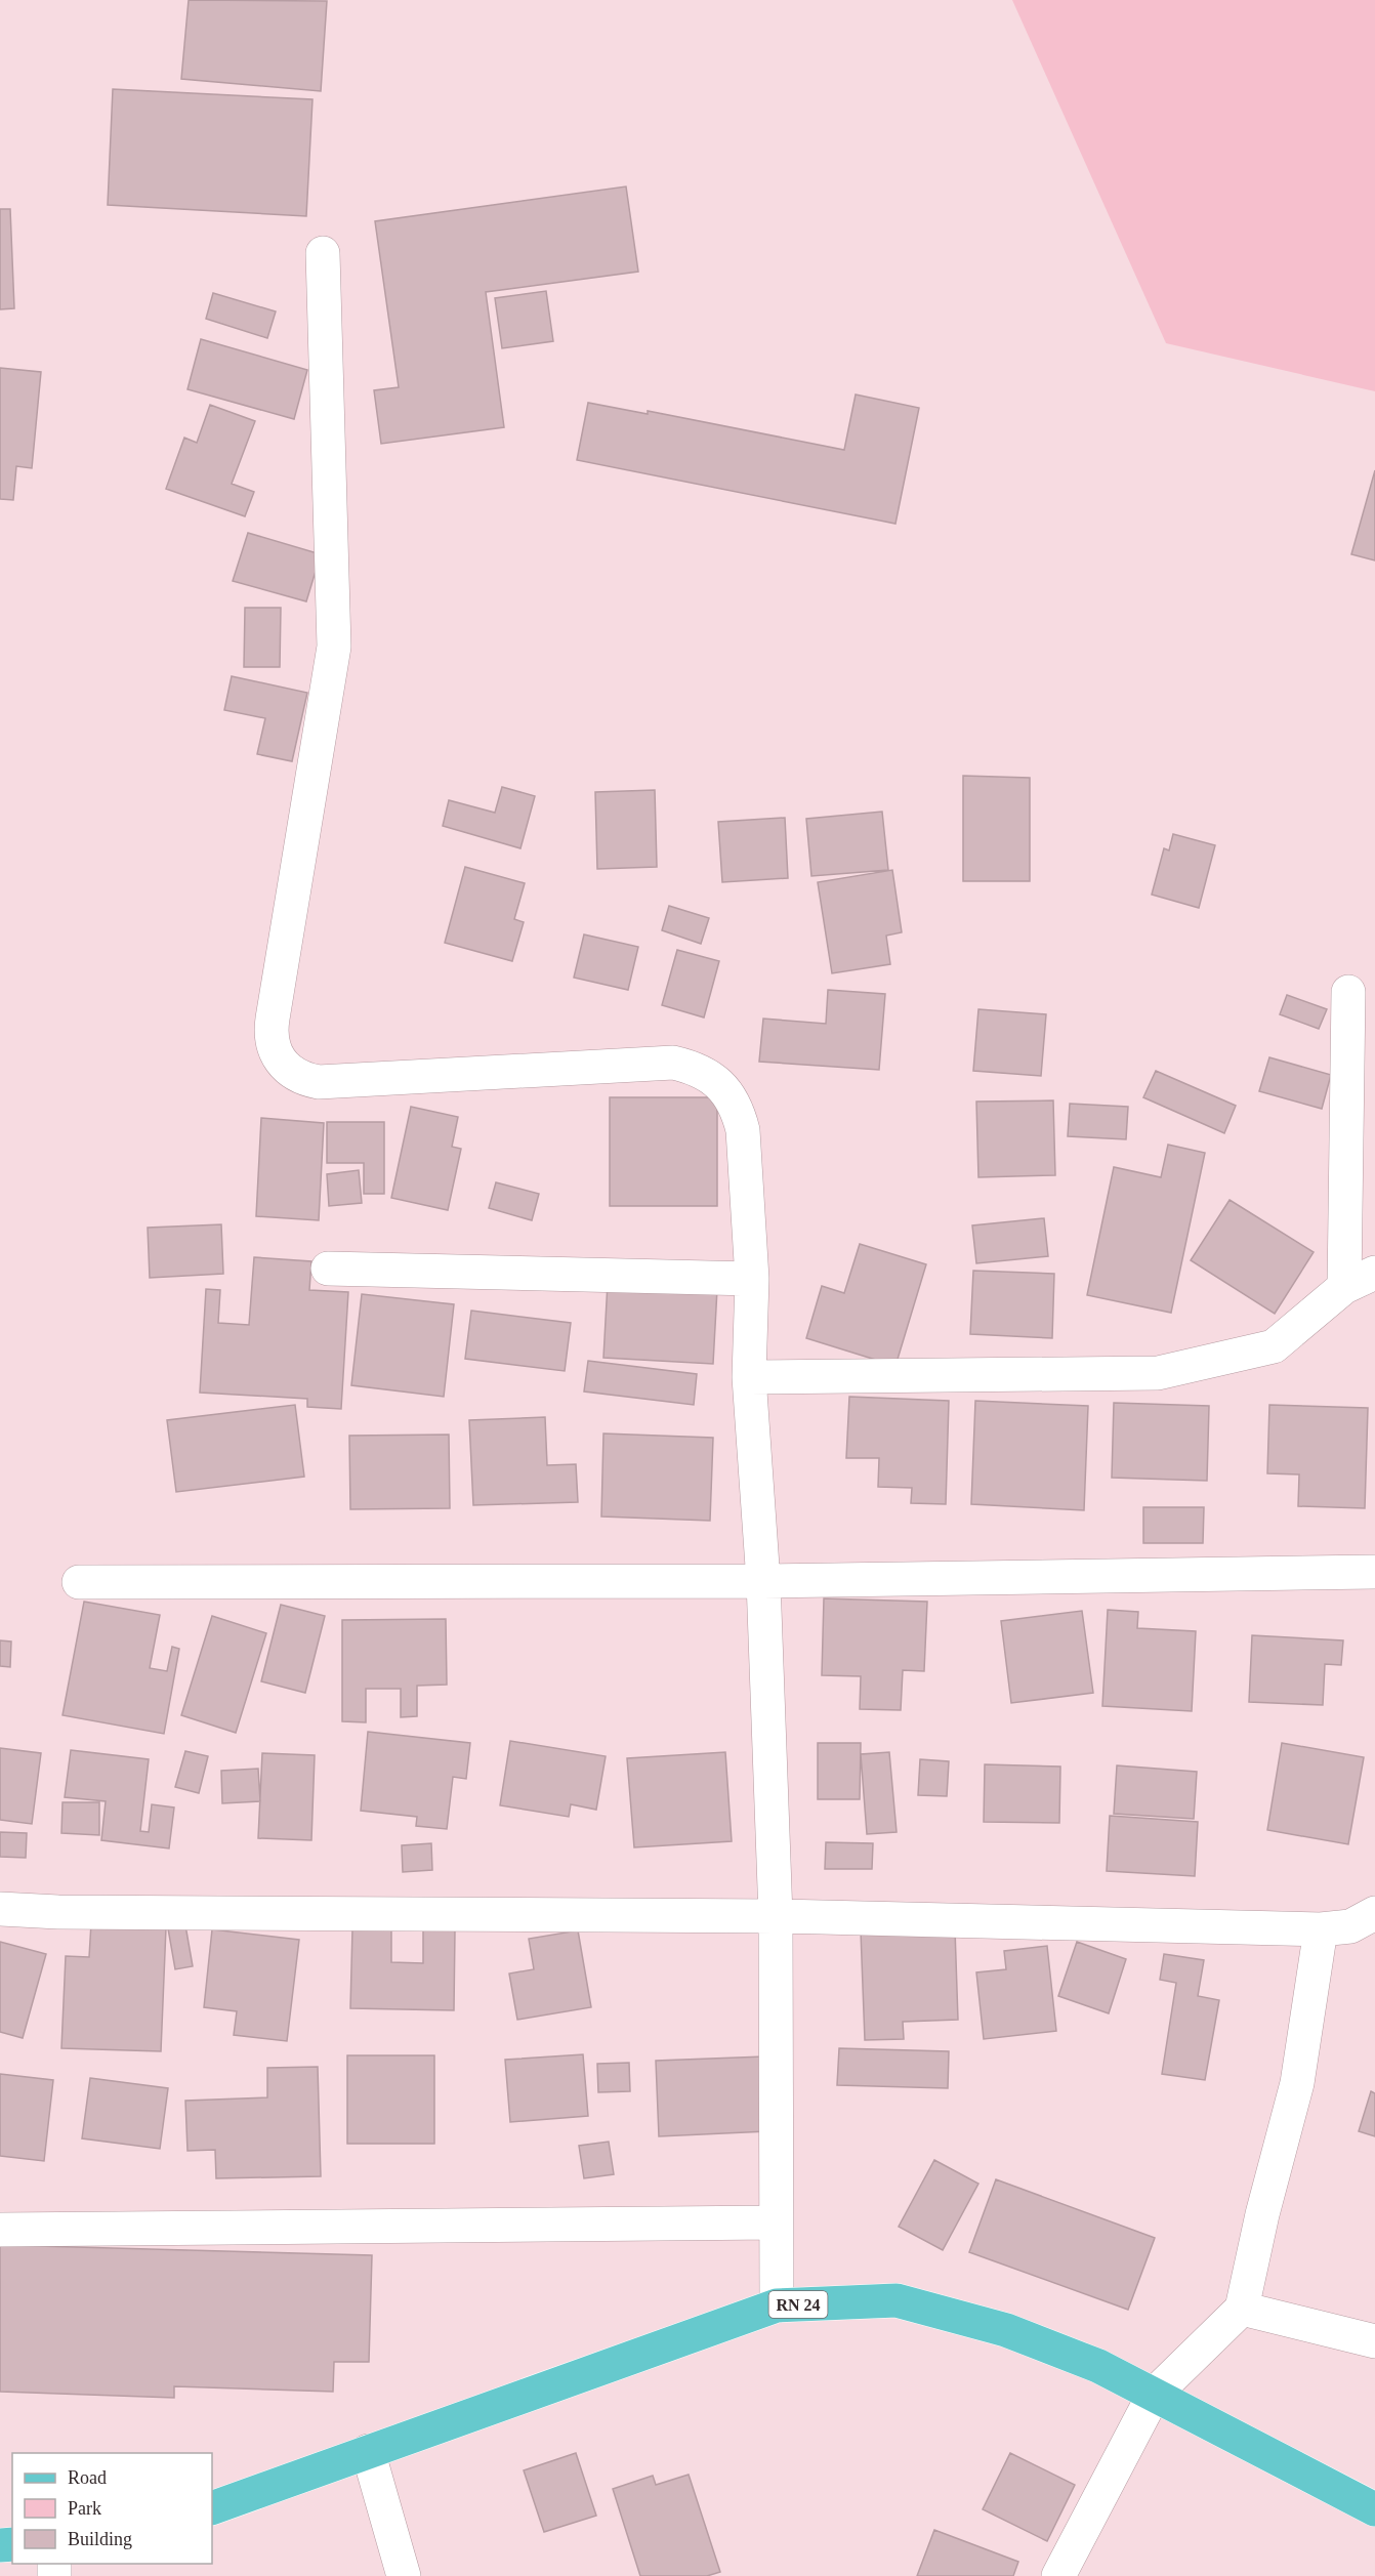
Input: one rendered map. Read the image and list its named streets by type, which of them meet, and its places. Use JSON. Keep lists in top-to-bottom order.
{
  "streets": {
    "main road": ["RN 24"]
  },
  "legend": ["Road", "Park", "Building"]
}
